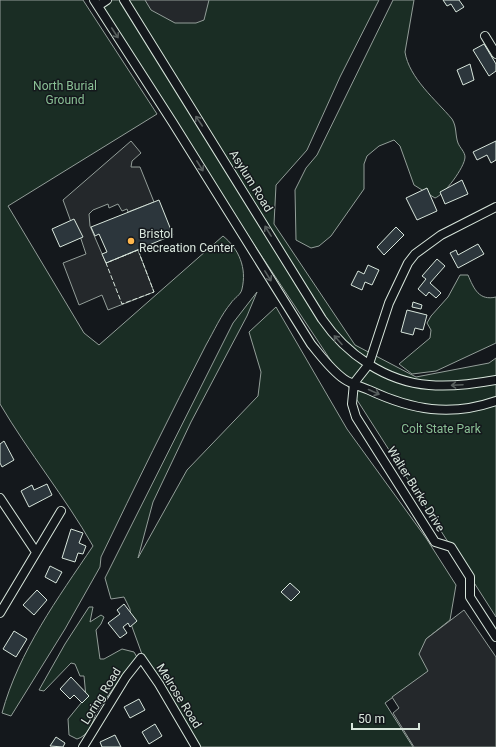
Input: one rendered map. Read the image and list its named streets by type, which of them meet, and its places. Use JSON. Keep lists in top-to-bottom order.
{
  "streets": {
    "street": [
      "Asylum Road",
      "Walter Burke Drive",
      "Loring Road",
      "Melrose Road"
    ]
  },
  "crossings": [
    ["Loring Road", "Melrose Road"]
  ],
  "parks": ["North Burial Ground", "Colt State Park"],
  "places": ["Bristol Recreation Center"],
  "scale_bar": "50 m"
}
